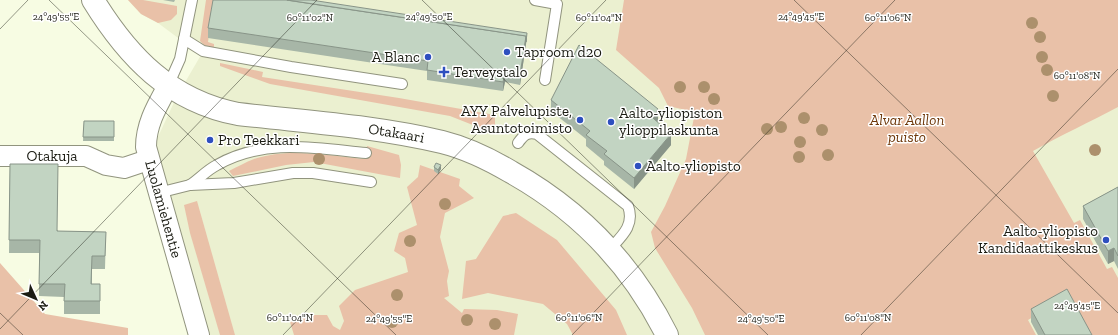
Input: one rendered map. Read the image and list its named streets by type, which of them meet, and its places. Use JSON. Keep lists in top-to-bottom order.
{
  "streets": {
    "street": ["Otakaari", "Otakuja", "Luolamiehentie"]
  },
  "crossings": [
    ["Otakaari", "Luolamiehentie"],
    ["Otakuja", "Luolamiehentie"]
  ],
  "parks": ["Alvar Aallon puisto"],
  "places": {
    "other": [
      "Taproom d20",
      "A Blanc",
      "AYY Palvelupiste, Asuntotoimisto",
      "Aalto-yliopiston ylioppilaskunta",
      "Pro Teekkari",
      "Aalto-yliopisto",
      "Aalto-yliopisto Kandidaattikeskus"
    ],
    "health": ["Terveystalo"]
  },
  "north": "bottom right",
  "coordinates": [
    "24°49'55\"E",
    "24°49'50\"E",
    "24°49'45\"E",
    "60°11'04\"N",
    "60°11'02\"N",
    "60°11'06\"N",
    "60°11'08\"N"
  ]
}
